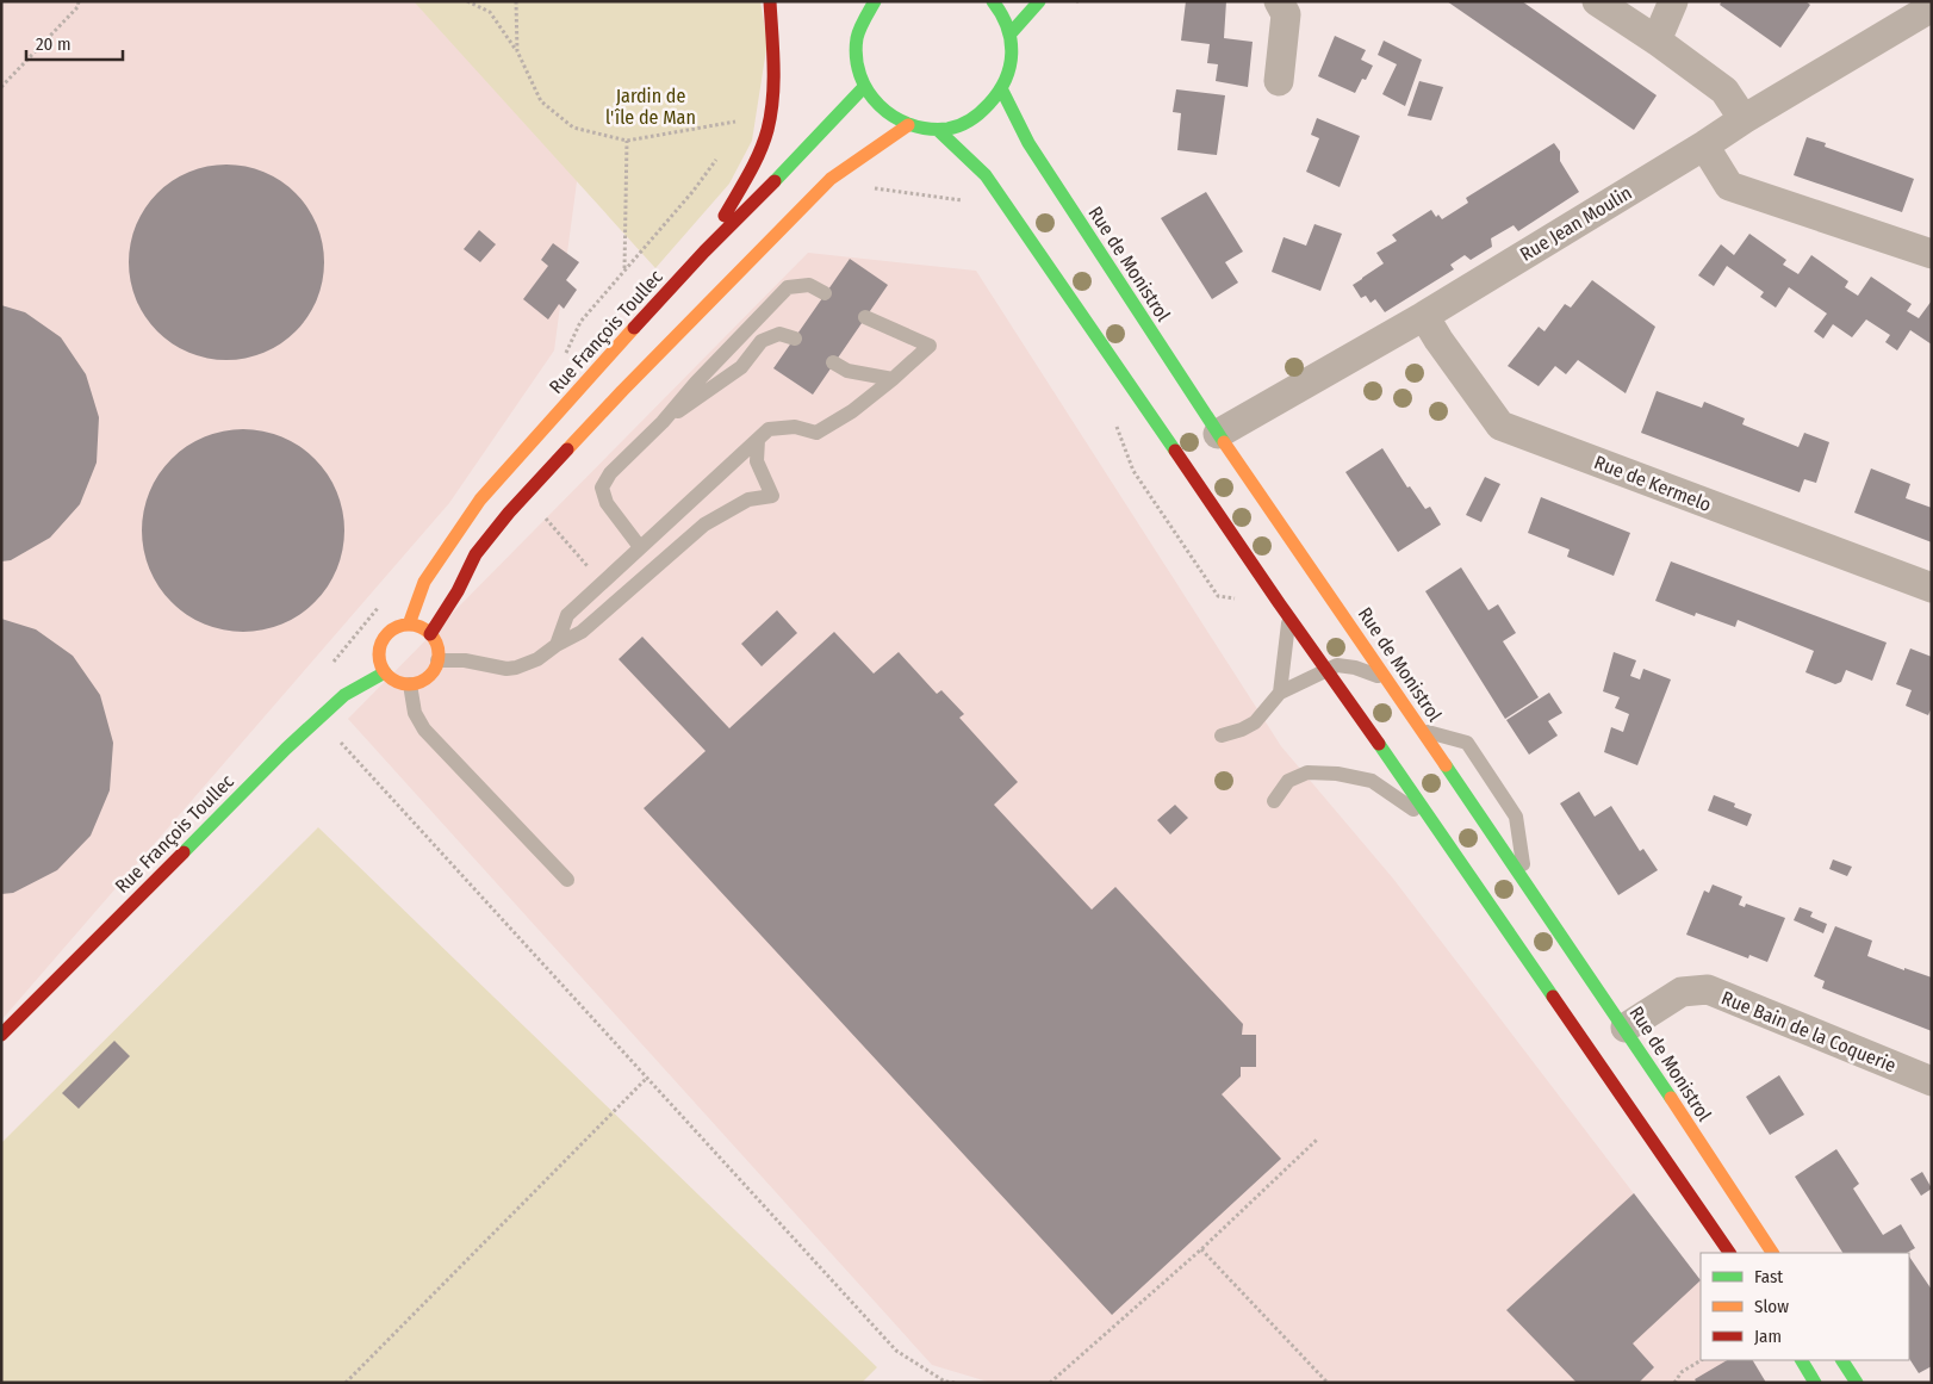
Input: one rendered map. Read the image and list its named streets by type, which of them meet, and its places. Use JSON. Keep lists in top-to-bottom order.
{
  "streets": {
    "main road": ["Rue de Monistrol", "Rue François Toullec"],
    "street": ["Rue Jean Moulin", "Rue de Kermelo", "Rue Bain de la Coquerie"]
  },
  "crossings": [
    ["Rue Jean Moulin", "Rue de Monistrol"],
    ["Rue Jean Moulin", "Rue de Kermelo"],
    ["Rue de Monistrol", "Rue Bain de la Coquerie"]
  ],
  "parks": ["Jardin de l'île de Man"],
  "legend": ["Fast", "Slow", "Jam"],
  "scale_bar": "20 m"
}
